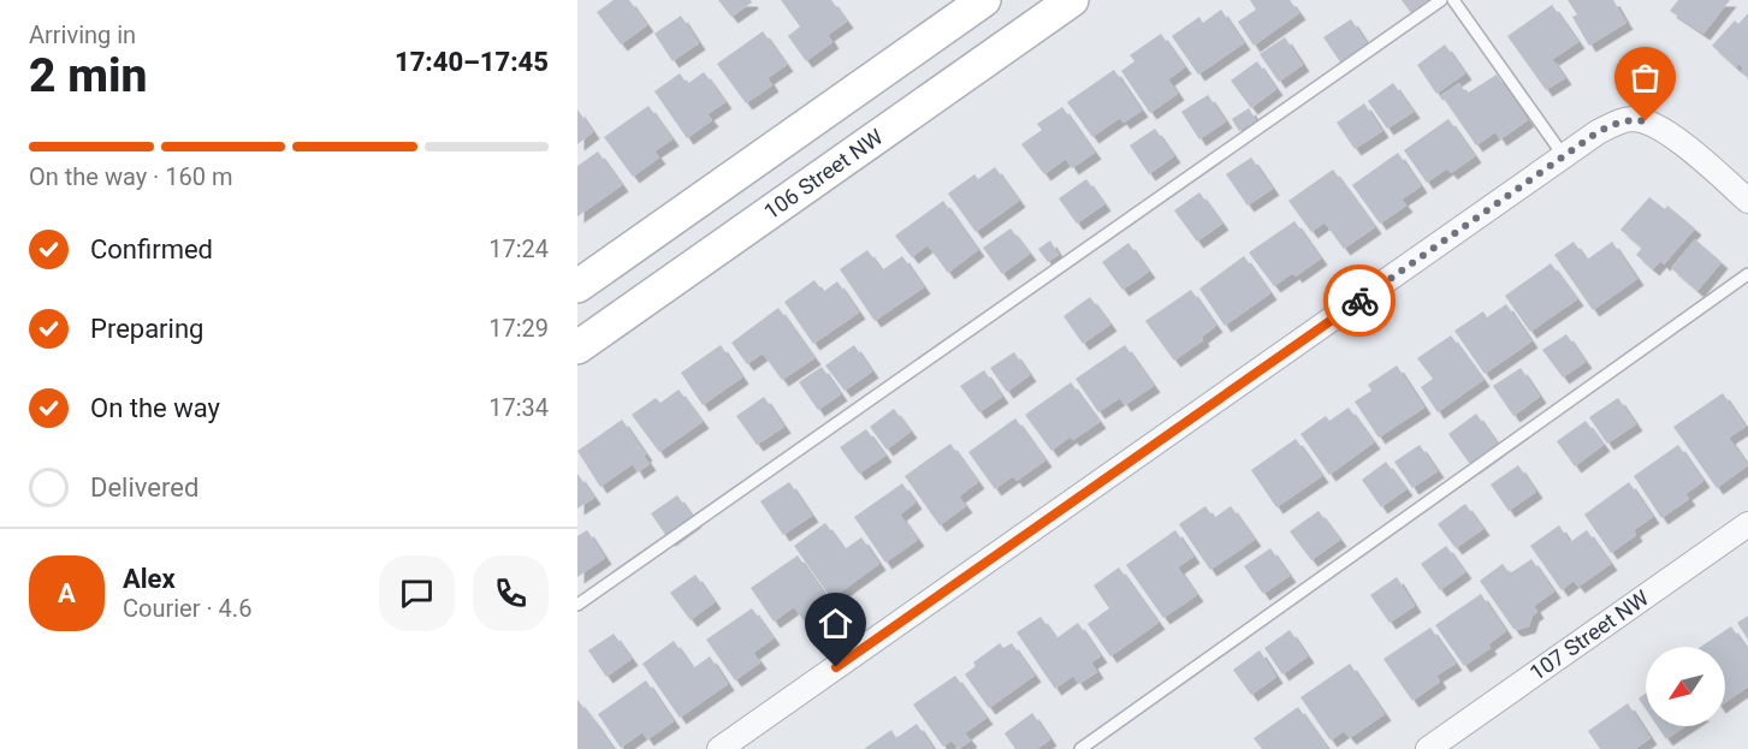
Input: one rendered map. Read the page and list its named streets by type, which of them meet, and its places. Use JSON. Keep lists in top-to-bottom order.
{
  "streets": {
    "street": ["106 Street NW", "107 Street NW"]
  },
  "north": "bottom left",
  "page": {
    "heading": ["2 min", "Arriving in", "17:40–17:45"],
    "panel": ["Alex", "Courier · 4.6"],
    "bar": "On the way · 160 m",
    "list": [
      ["Confirmed", "17:24"],
      ["Preparing", "17:29"],
      ["On the way", "17:34"],
      "Delivered"
    ],
    "round": "A"
  }
}
